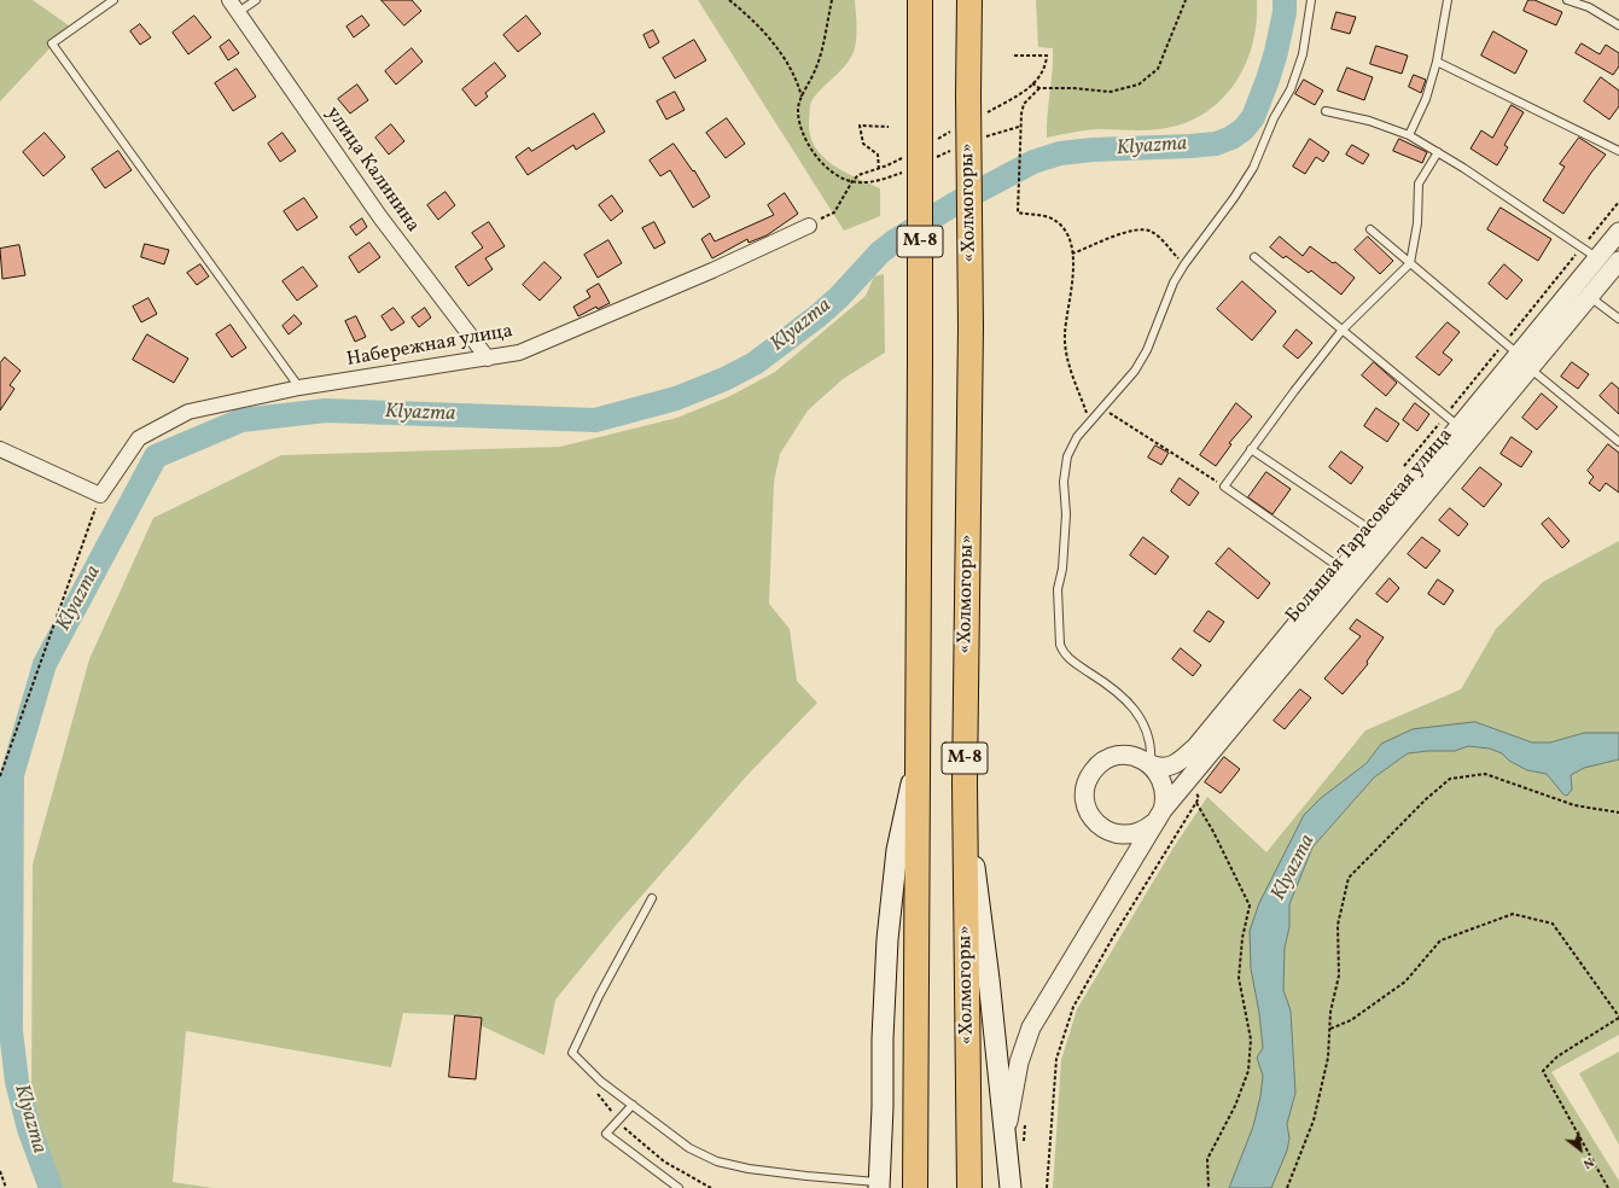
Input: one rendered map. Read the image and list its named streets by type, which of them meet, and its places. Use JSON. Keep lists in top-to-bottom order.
{
  "streets": {
    "highway": ["«Холмогоры»", "М-8"],
    "street": ["улица Калинина", "Набережная улица", "Большая Тарасовская улица"]
  },
  "crossings": [
    ["улица Калинина", "Набережная улица"]
  ],
  "water": ["Klyazma"],
  "north": "bottom right"
}
